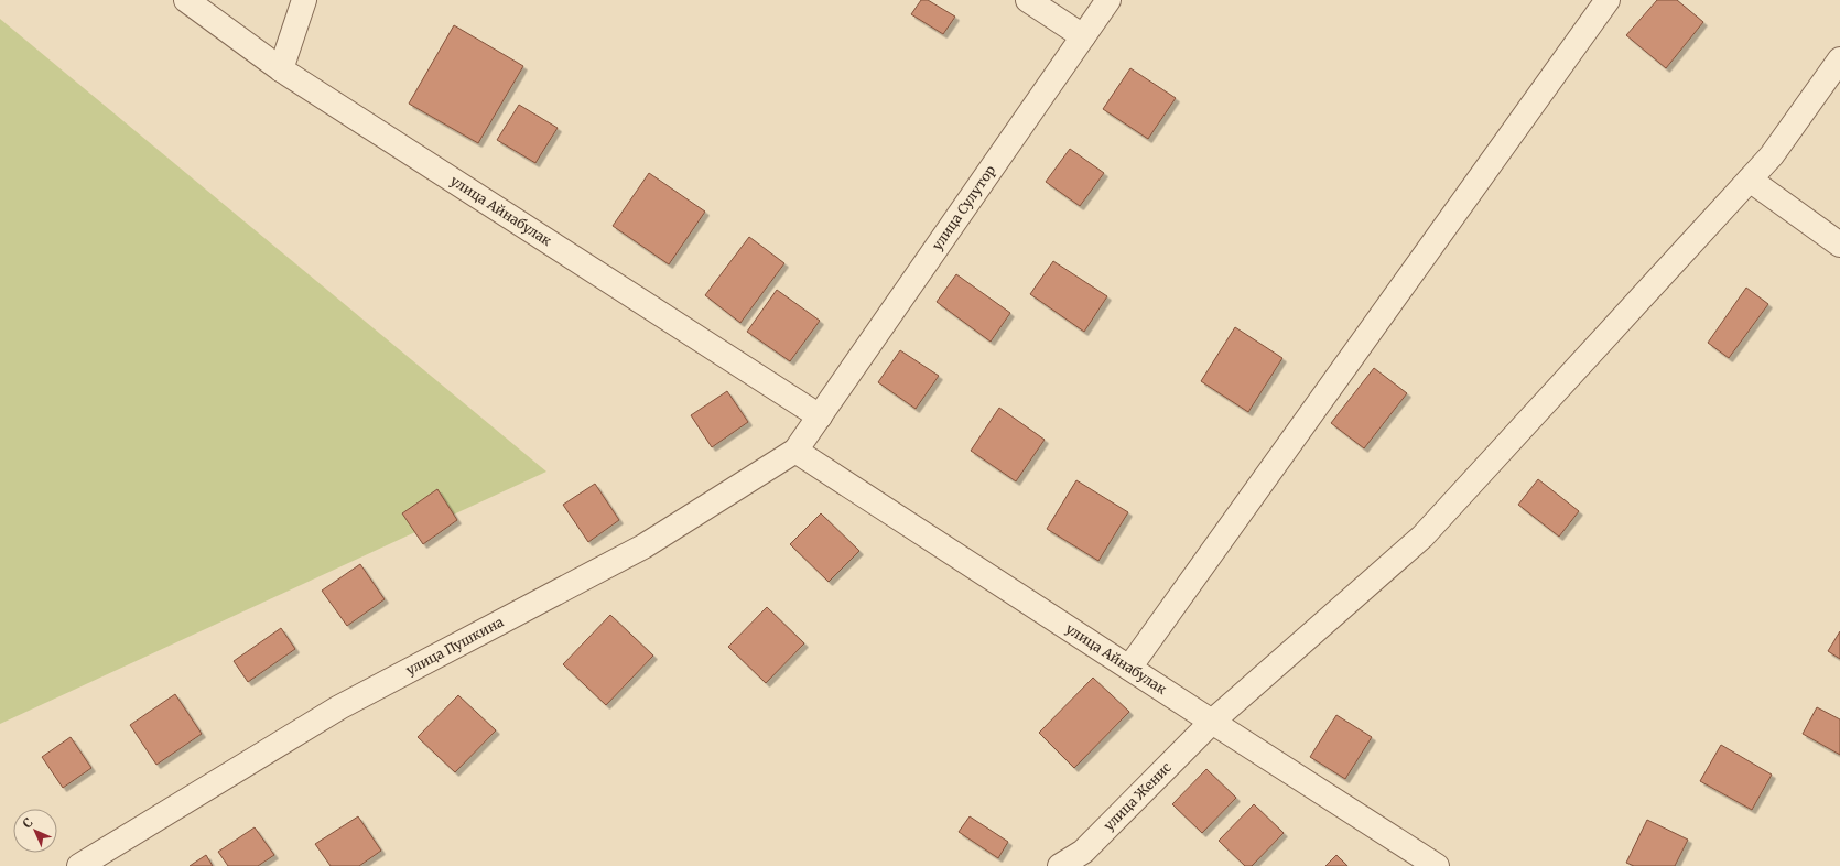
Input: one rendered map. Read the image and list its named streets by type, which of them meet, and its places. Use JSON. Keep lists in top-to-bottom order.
{
  "streets": {
    "street": [
      "улица Сулутор",
      "улица Айнабулак",
      "улица Пушкина",
      "улица Женис"
    ]
  },
  "crossings": [
    ["улица Сулутор", "улица Айнабулак"],
    ["улица Сулутор", "улица Пушкина"],
    ["улица Айнабулак", "улица Пушкина"],
    ["улица Айнабулак", "улица Женис"]
  ],
  "north": "top left"
}
